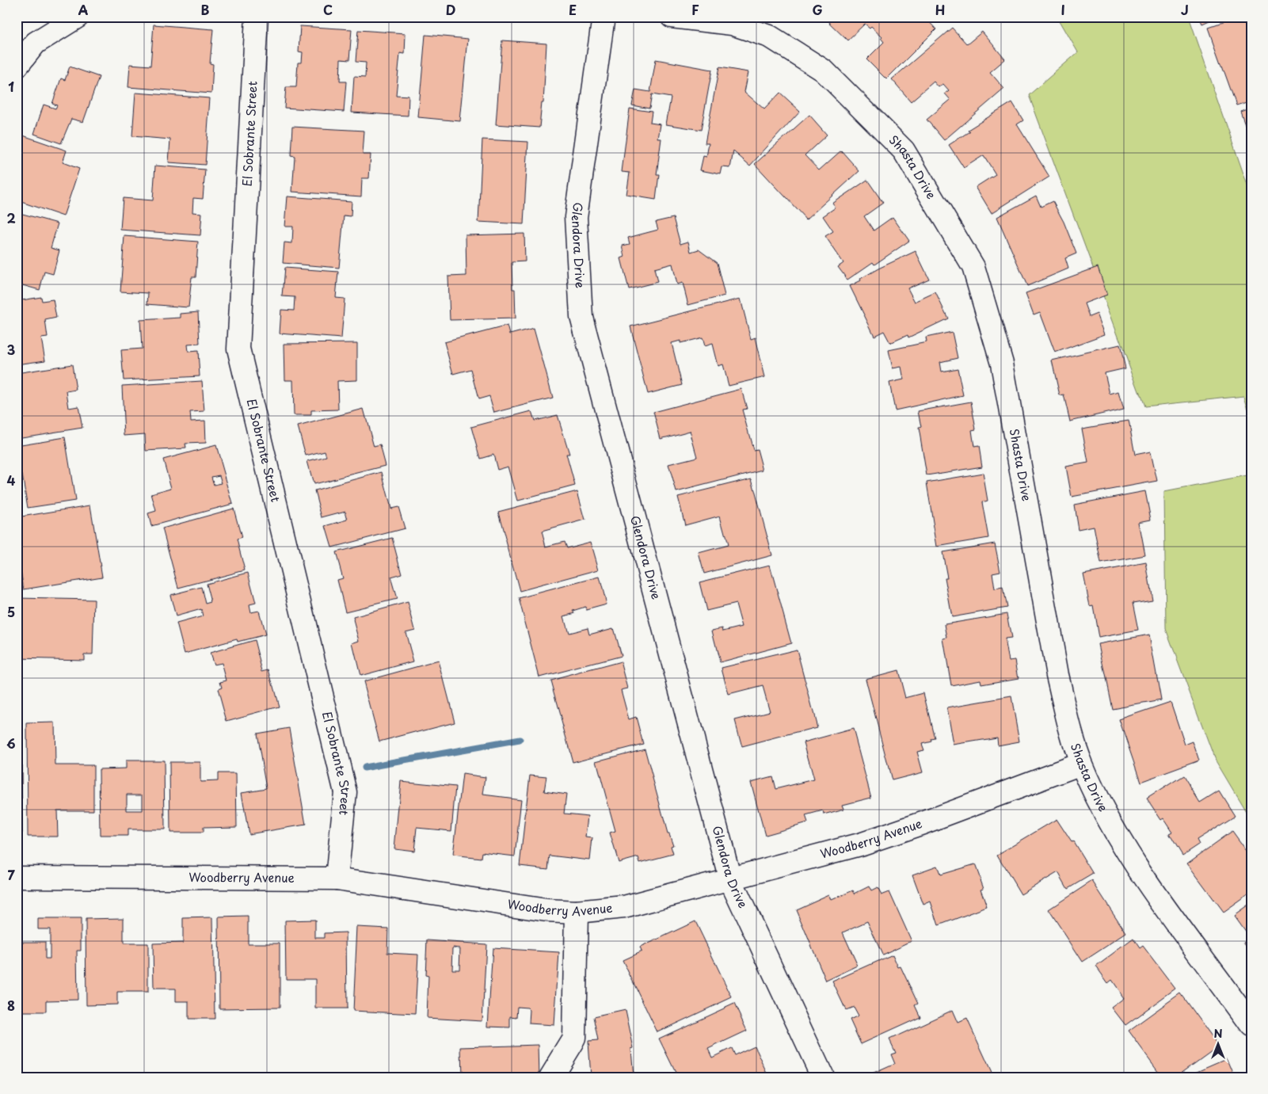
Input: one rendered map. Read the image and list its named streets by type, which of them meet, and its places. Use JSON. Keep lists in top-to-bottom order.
{
  "streets": {
    "street": [
      "El Sobrante Street",
      "Shasta Drive",
      "Glendora Drive",
      "Woodberry Avenue"
    ]
  },
  "crossings": [
    ["El Sobrante Street", "Woodberry Avenue"],
    ["Shasta Drive", "Woodberry Avenue"],
    ["Glendora Drive", "Woodberry Avenue"]
  ],
  "north": "top",
  "grid": {
    "columns": [
      "A",
      "B",
      "C",
      "D",
      "E",
      "F",
      "G",
      "H",
      "I",
      "J"
    ],
    "rows": [
      "1",
      "2",
      "3",
      "4",
      "5",
      "6",
      "7",
      "8"
    ]
  }
}
